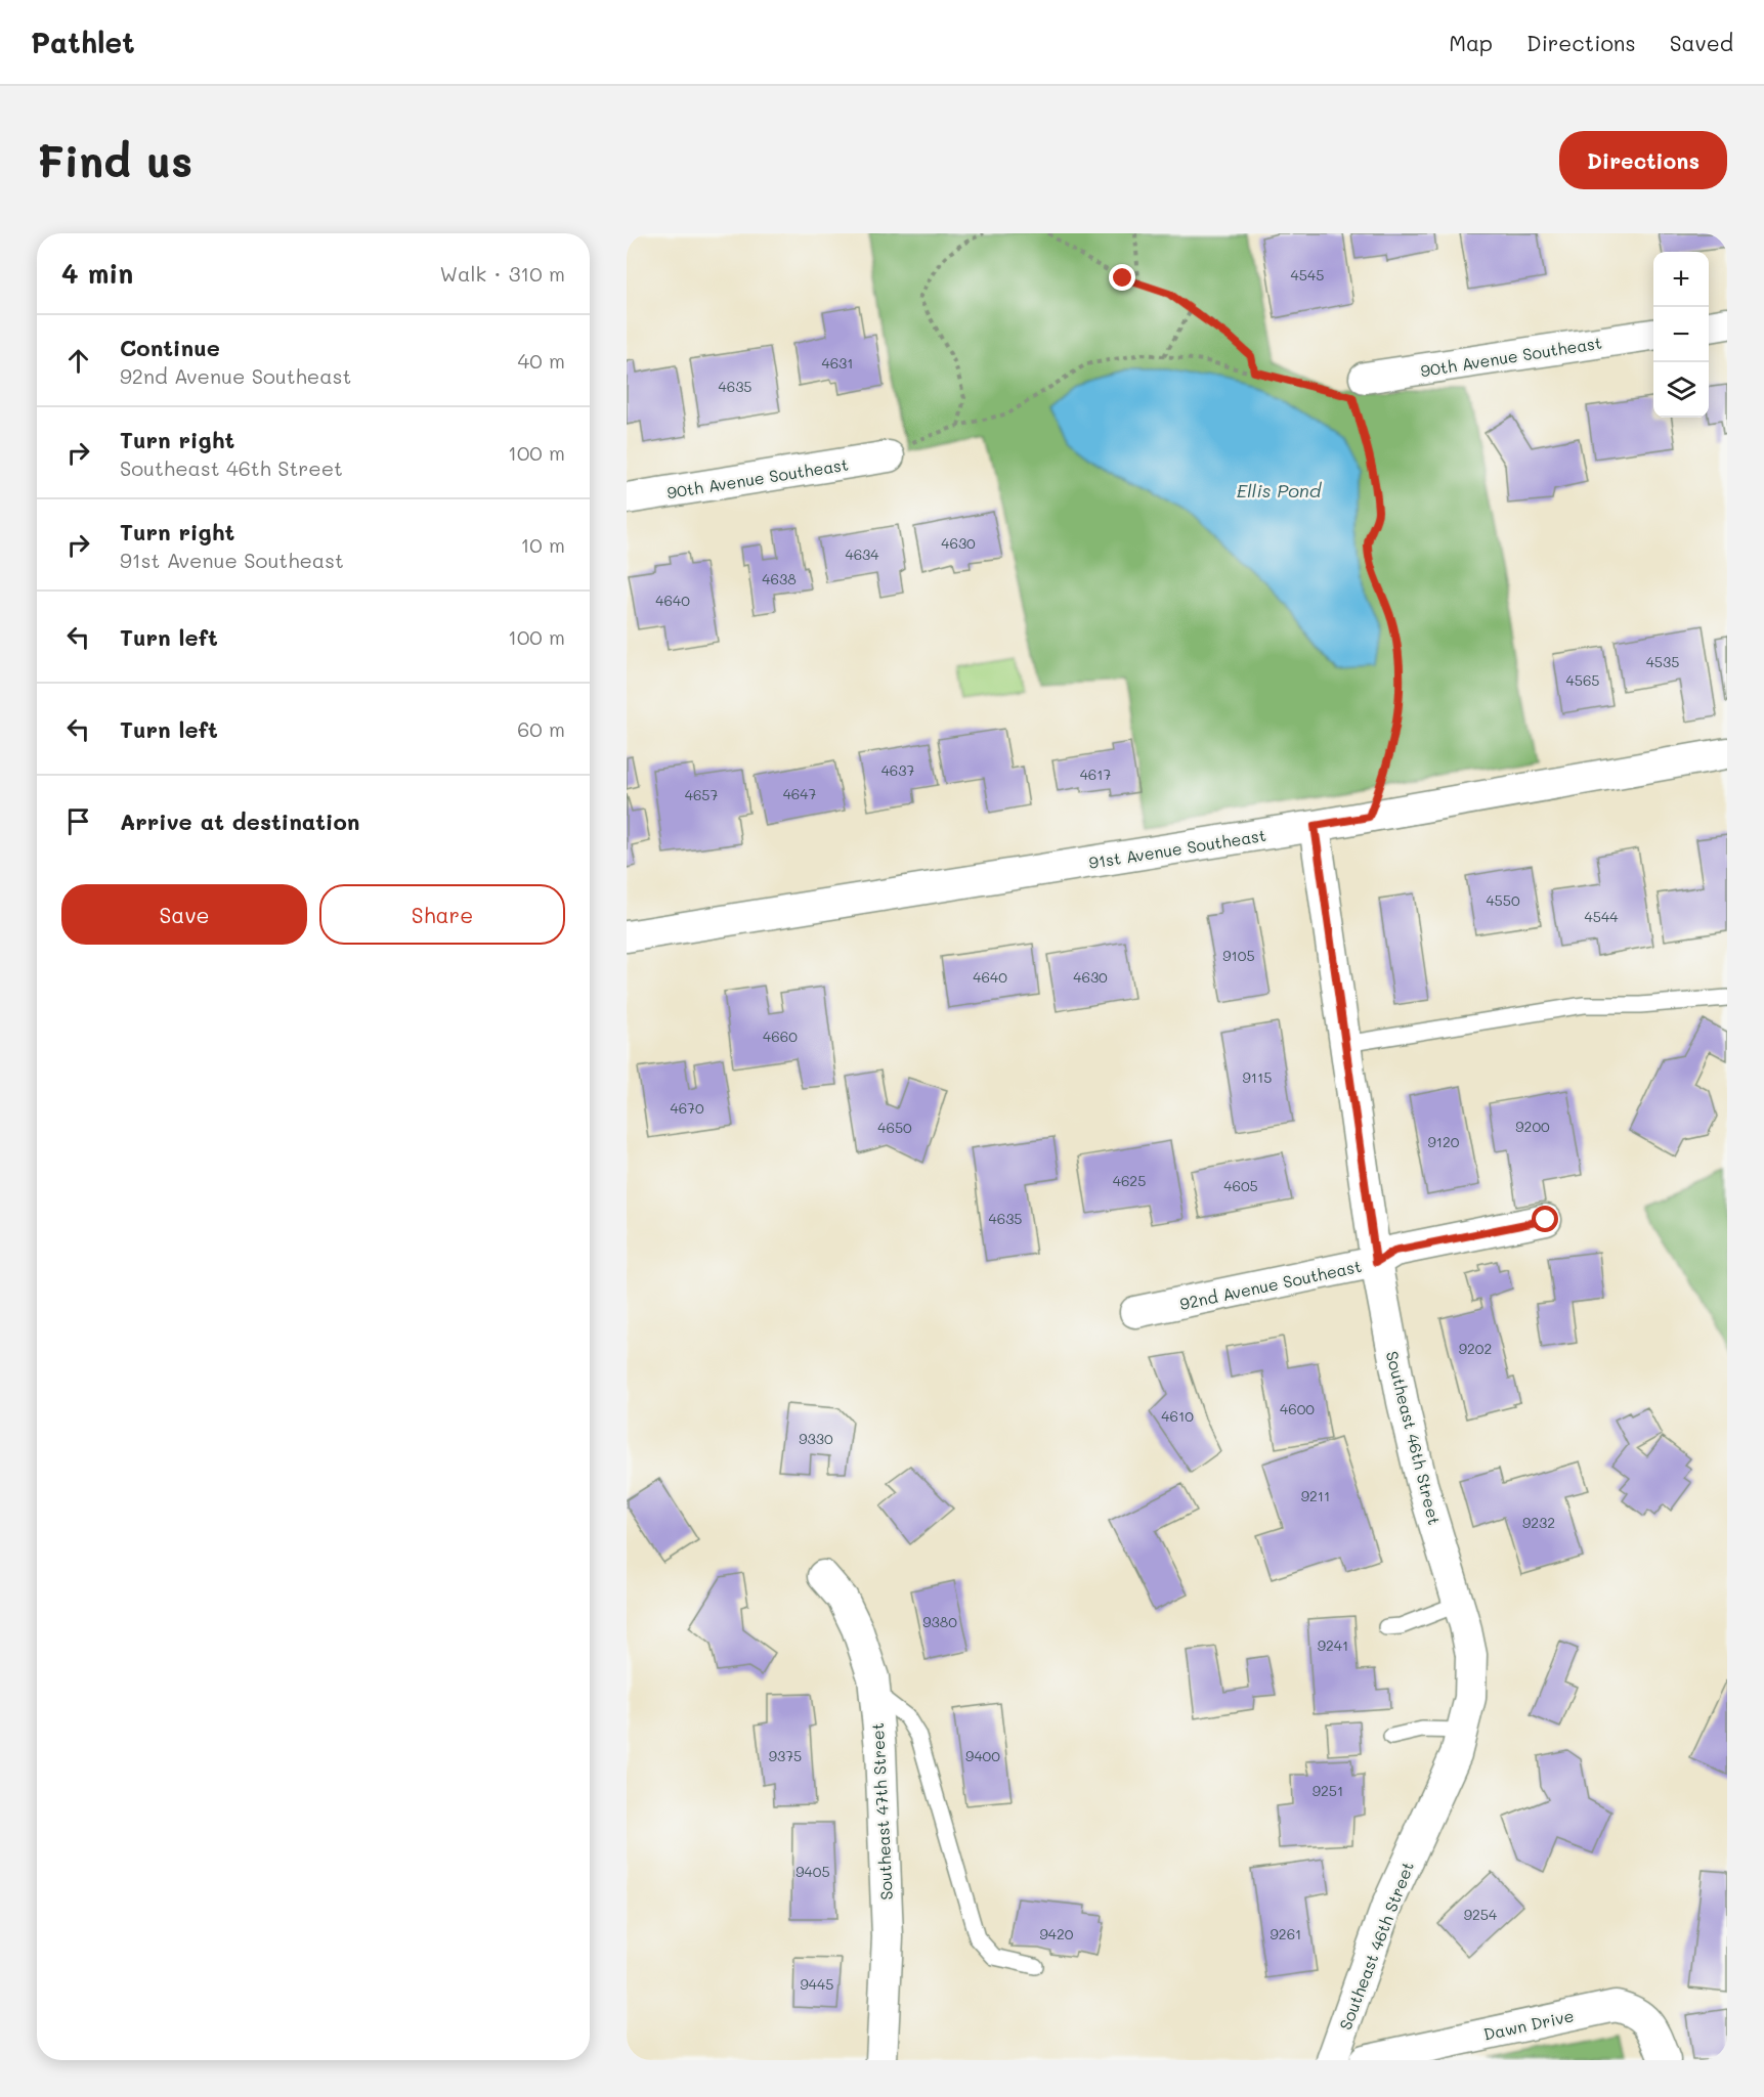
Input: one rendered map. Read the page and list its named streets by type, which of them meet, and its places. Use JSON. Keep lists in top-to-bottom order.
{
  "streets": {
    "street": [
      "90th Avenue Southeast",
      "91st Avenue Southeast",
      "92nd Avenue Southeast",
      "Southeast 46th Street",
      "Southeast 47th Street",
      "Dawn Drive"
    ]
  },
  "crossings": [
    ["91st Avenue Southeast", "Southeast 46th Street"],
    ["92nd Avenue Southeast", "Southeast 46th Street"]
  ],
  "water": ["Ellis Pond"],
  "house_numbers": [
    "4545",
    "4631",
    "4635",
    "4630",
    "4634",
    "4638",
    "4640",
    "4535",
    "4565",
    "4637",
    "4617",
    "4647",
    "4657",
    "4550",
    "4544",
    "9105",
    "4640",
    "4630",
    "4660",
    "9115",
    "4670",
    "9200",
    "4650",
    "9120",
    "4625",
    "4605",
    "4635",
    "9202",
    "4600",
    "4610",
    "9330",
    "9211",
    "9232",
    "9380",
    "9241",
    "9375",
    "9400",
    "9251",
    "9405",
    "9254",
    "9420",
    "9261",
    "9445"
  ],
  "page": {
    "header": "Pathlet",
    "nav": ["Map", "Directions", "Saved"],
    "buttons": [
      "Directions",
      ["Save", "Share"]
    ],
    "title": "Find us",
    "heading": ["4 min", "Walk · 310 m"],
    "map_buttons": ["+", "−"],
    "list": [
      ["Continue", "92nd Avenue Southeast", "40 m"],
      ["Turn right", "Southeast 46th Street", "100 m"],
      ["Turn right", "91st Avenue Southeast", "10 m"],
      ["Turn left", "100 m"],
      ["Turn left", "60 m"],
      "Arrive at destination"
    ]
  }
}
